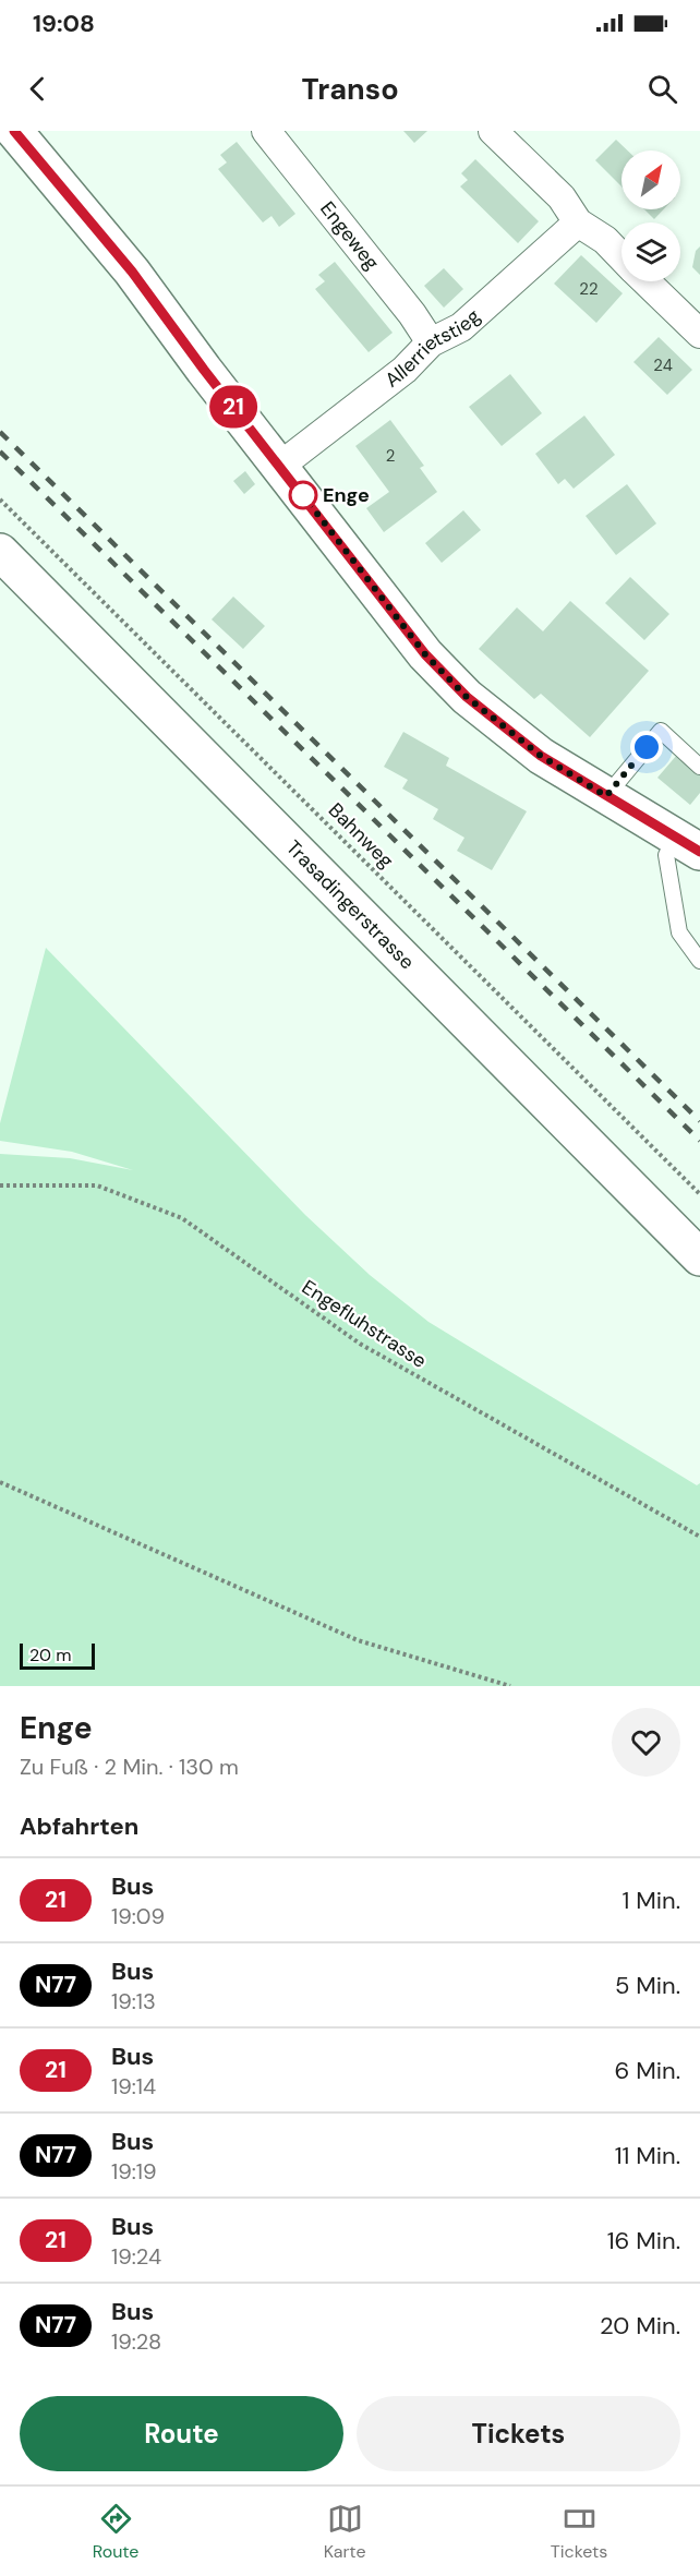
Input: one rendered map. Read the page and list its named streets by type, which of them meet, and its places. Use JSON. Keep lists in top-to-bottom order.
{
  "streets": {
    "main road": ["Trasadingerstrasse"],
    "street": ["Engeweg", "Allerrietstieg"],
    "path": ["Bahnweg", "Engefluhstrasse"]
  },
  "crossings": [
    ["Engeweg", "Allerrietstieg"]
  ],
  "places": ["Enge"],
  "lines": ["bus line 21"],
  "house_numbers": ["22", "24", "2"],
  "scale_bar": "20 m",
  "north": "top right",
  "page": {
    "status": "19:08",
    "header": "Transo",
    "on_map": "21",
    "scale": "20 m",
    "heading": [
      ["Enge", "Zu Fuß · 2 Min. · 130 m"],
      "Abfahrten"
    ],
    "list": [
      {
        "mark": "21",
        "name": "Bus",
        "note": "19:09",
        "value": "1 Min."
      },
      {
        "mark": "N77",
        "name": "Bus",
        "note": "19:13",
        "value": "5 Min."
      },
      {
        "mark": "21",
        "name": "Bus",
        "note": "19:14",
        "value": "6 Min."
      },
      {
        "mark": "N77",
        "name": "Bus",
        "note": "19:19",
        "value": "11 Min."
      },
      {
        "mark": "21",
        "name": "Bus",
        "note": "19:24",
        "value": "16 Min."
      },
      {
        "mark": "N77",
        "name": "Bus",
        "note": "19:28",
        "value": "20 Min."
      }
    ],
    "buttons": ["Route", "Tickets"],
    "tabs": ["Route", "Karte", "Tickets"]
  }
}
